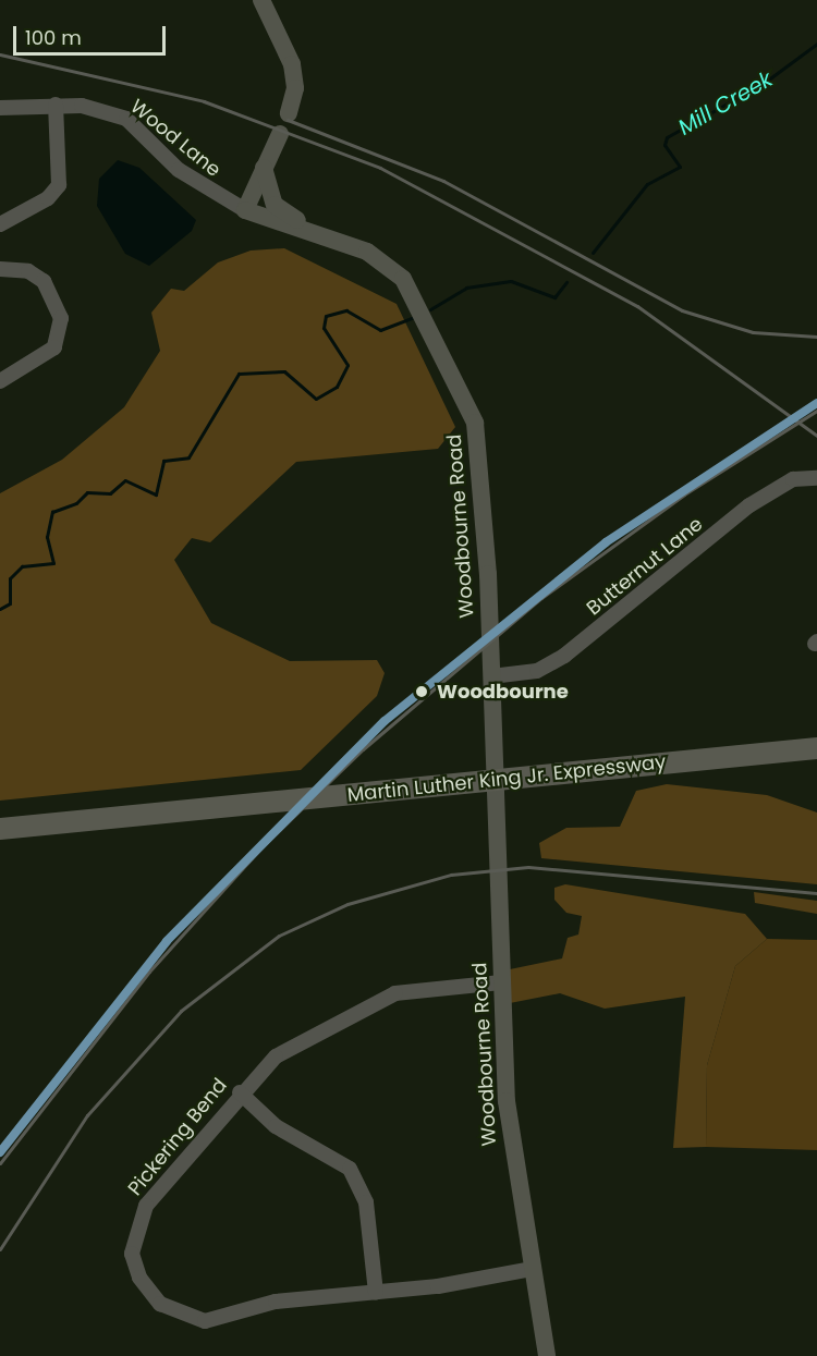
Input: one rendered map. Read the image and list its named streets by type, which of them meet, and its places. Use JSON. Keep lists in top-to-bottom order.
{
  "streets": {
    "highway": ["Martin Luther King Jr. Expressway"],
    "main road": ["Woodbourne Road"],
    "street": ["Wood Lane", "Butternut Lane", "Pickering Bend"]
  },
  "crossings": [
    ["Wood Lane", "Woodbourne Road"],
    ["Woodbourne Road", "Butternut Lane"],
    ["Woodbourne Road", "Pickering Bend"]
  ],
  "water": ["Mill Creek"],
  "places": ["Woodbourne"],
  "scale_bar": "100 m"
}
